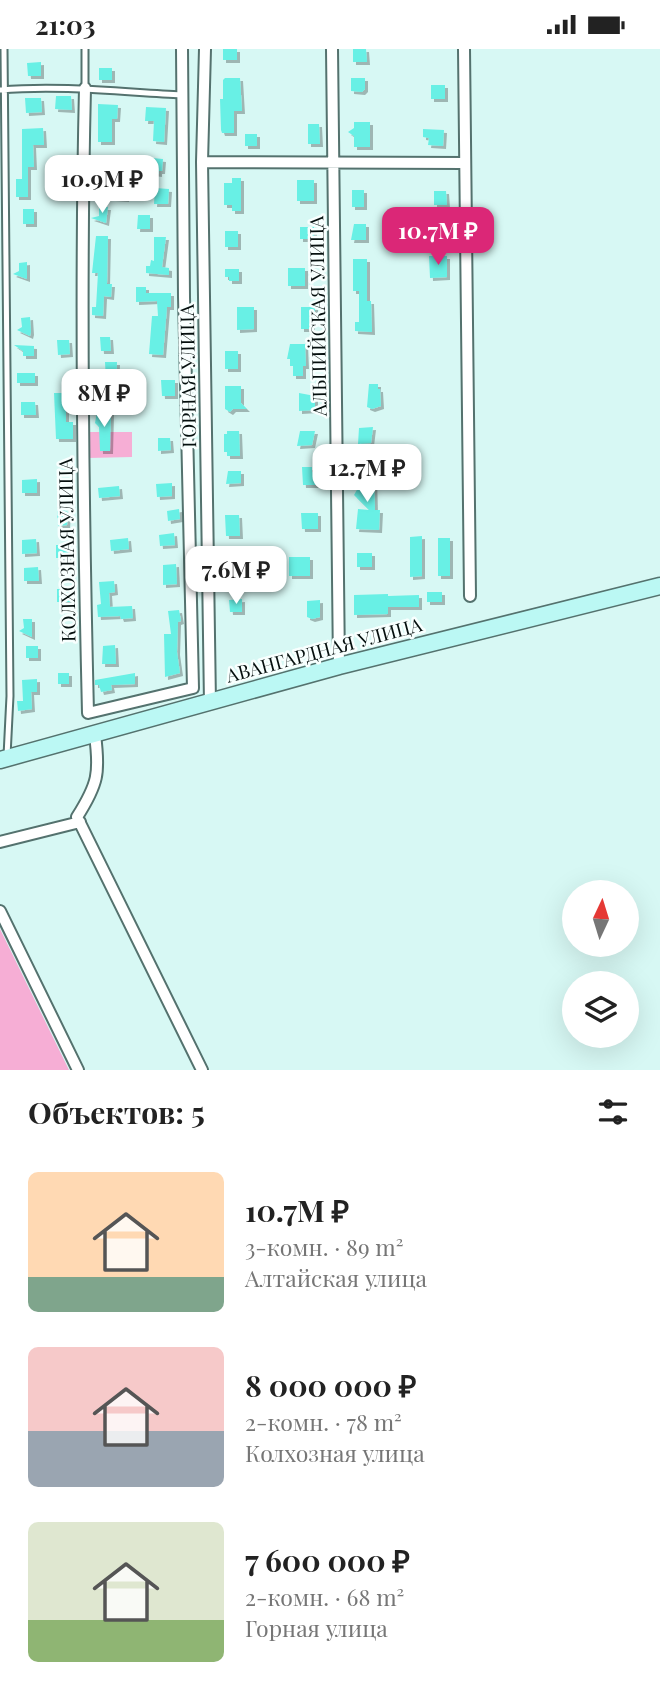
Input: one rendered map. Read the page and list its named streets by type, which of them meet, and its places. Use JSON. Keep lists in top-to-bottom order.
{
  "streets": {
    "main road": ["АВАНГАРДНАЯ УЛИЦА"],
    "street": ["АЛЬПИЙСКАЯ УЛИЦА", "ГОРНАЯ УЛИЦА", "КОЛХОЗНАЯ УЛИЦА"]
  },
  "crossings": [
    ["АЛЬПИЙСКАЯ УЛИЦА", "АВАНГАРДНАЯ УЛИЦА"],
    ["ГОРНАЯ УЛИЦА", "АВАНГАРДНАЯ УЛИЦА"]
  ],
  "north": "top",
  "page": {
    "status": "21:03",
    "price": [
      "10.9M ₽",
      "10.7M ₽",
      "8M ₽",
      "12.7M ₽",
      "7.6M ₽"
    ],
    "heading": "Объектов: 5",
    "list": [
      {
        "name": "10.7M ₽",
        "note": "3-комн. · 89 m² · Алтайская улица"
      },
      {
        "name": "8 000 000 ₽",
        "note": "2-комн. · 78 m² · Колхозная улица"
      },
      {
        "name": "7 600 000 ₽",
        "note": "2-комн. · 68 m² · Горная улица"
      }
    ]
  }
}
